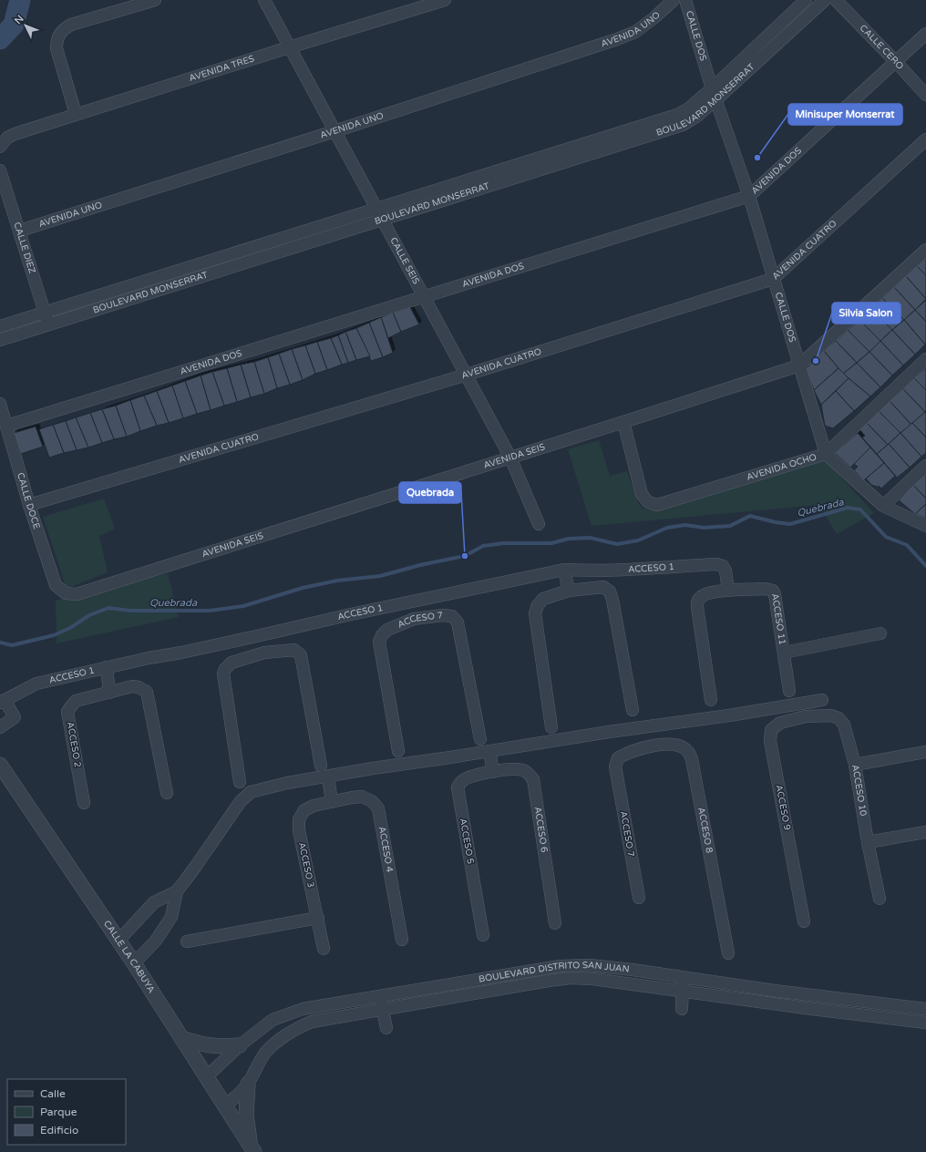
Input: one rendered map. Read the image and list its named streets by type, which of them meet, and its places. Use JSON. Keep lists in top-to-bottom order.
{
  "streets": {
    "street": [
      "AVENIDA UNO",
      "CALLE DOS",
      "CALLE CERO",
      "AVENIDA TRES",
      "BOULEVARD MONSERRAT",
      "AVENIDA DOS",
      "CALLE DIEZ",
      "AVENIDA CUATRO",
      "CALLE SEIS",
      "AVENIDA SEIS",
      "AVENIDA OCHO",
      "CALLE DOCE",
      "ACCESO 1",
      "ACCESO 11",
      "ACCESO 7",
      "ACCESO 2",
      "ACCESO 10",
      "ACCESO 9",
      "ACCESO 6",
      "ACCESO 8",
      "ACCESO 5",
      "ACCESO 4",
      "ACCESO 3",
      "CALLE LA CABUYA",
      "BOULEVARD DISTRITO SAN JUAN"
    ]
  },
  "crossings": [
    ["AVENIDA UNO", "CALLE DIEZ"],
    ["AVENIDA UNO", "CALLE SEIS"],
    ["CALLE DOS", "BOULEVARD MONSERRAT"],
    ["CALLE DOS", "AVENIDA DOS"],
    ["CALLE DOS", "AVENIDA CUATRO"],
    ["CALLE DOS", "AVENIDA SEIS"],
    ["CALLE DOS", "AVENIDA OCHO"],
    ["CALLE CERO", "AVENIDA DOS"],
    ["AVENIDA TRES", "CALLE SEIS"],
    ["BOULEVARD MONSERRAT", "CALLE DIEZ"],
    ["BOULEVARD MONSERRAT", "CALLE SEIS"],
    ["AVENIDA DOS", "CALLE SEIS"],
    ["AVENIDA DOS", "CALLE DOCE"],
    ["AVENIDA CUATRO", "CALLE SEIS"],
    ["AVENIDA CUATRO", "CALLE DOCE"],
    ["CALLE SEIS", "AVENIDA SEIS"],
    ["AVENIDA SEIS", "AVENIDA OCHO"],
    ["AVENIDA SEIS", "CALLE DOCE"],
    ["ACCESO 1", "ACCESO 11"],
    ["ACCESO 7", "ACCESO 8"],
    ["ACCESO 10", "ACCESO 9"],
    ["ACCESO 6", "ACCESO 5"],
    ["ACCESO 4", "ACCESO 3"],
    ["CALLE LA CABUYA", "BOULEVARD DISTRITO SAN JUAN"]
  ],
  "water": ["Quebrada"],
  "places": ["Minisuper Monserrat", "Silvia Salon", "Quebrada"],
  "legend": ["Calle", "Parque", "Edificio"],
  "north": "top left"
}
